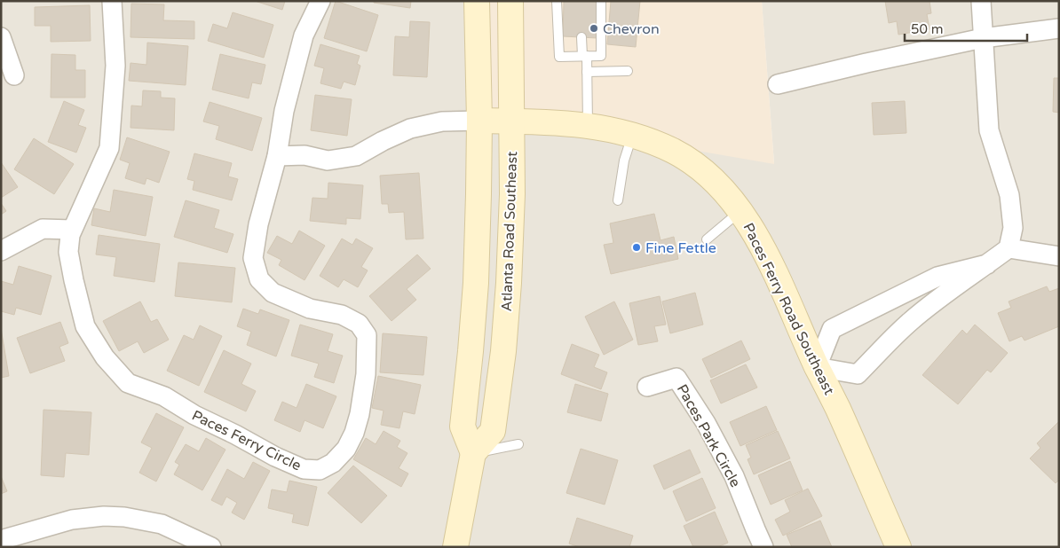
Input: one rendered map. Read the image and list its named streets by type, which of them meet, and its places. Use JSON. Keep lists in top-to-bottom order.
{
  "streets": {
    "main road": ["Atlanta Road Southeast", "Paces Ferry Road Southeast"],
    "street": ["Paces Park Circle", "Paces Ferry Circle"]
  },
  "crossings": [
    ["Atlanta Road Southeast", "Paces Ferry Road Southeast"],
    ["Paces Ferry Road Southeast", "Paces Ferry Circle"]
  ],
  "places": ["Chevron", "Fine Fettle"],
  "scale_bar": "50 m"
}
